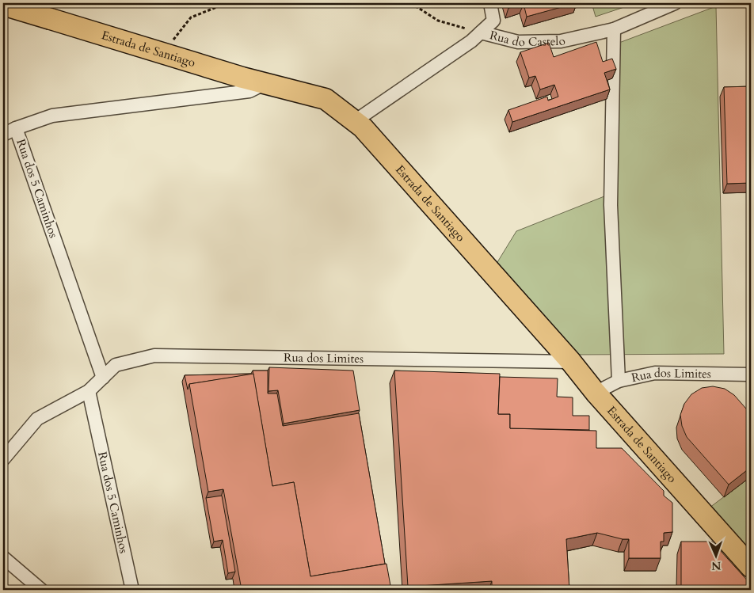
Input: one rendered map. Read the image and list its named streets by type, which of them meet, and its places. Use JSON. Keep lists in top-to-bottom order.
{
  "streets": {
    "main road": ["Estrada de Santiago"],
    "street": ["Rua do Castelo", "Rua dos 5 Caminhos", "Rua dos Limites"]
  },
  "crossings": [
    ["Rua do Castelo", "Estrada de Santiago"],
    ["Estrada de Santiago", "Rua dos 5 Caminhos"],
    ["Estrada de Santiago", "Rua dos Limites"],
    ["Rua dos 5 Caminhos", "Rua dos Limites"]
  ],
  "north": "bottom"
}
